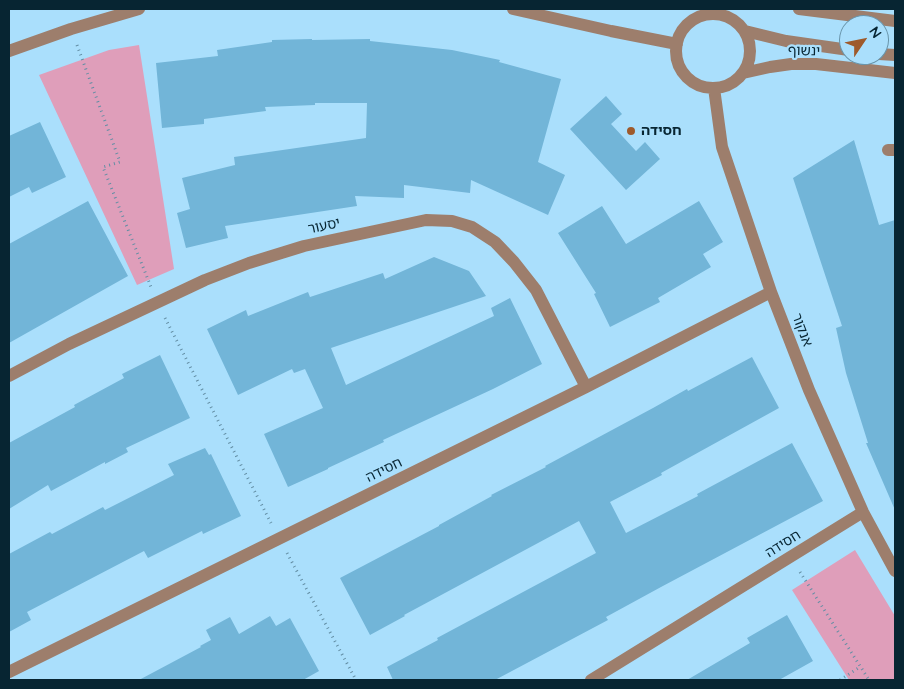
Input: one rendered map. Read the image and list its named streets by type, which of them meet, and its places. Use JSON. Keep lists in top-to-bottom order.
{
  "streets": {
    "street": [
      "ינשוף",
      "יסעור",
      "אנקור",
      "חסידה"
    ]
  },
  "crossings": [
    ["ינשוף", "אנקור"],
    ["יסעור", "חסידה"],
    ["אנקור", "חסידה"]
  ],
  "places": ["חסידה"],
  "north": "top right"
}
